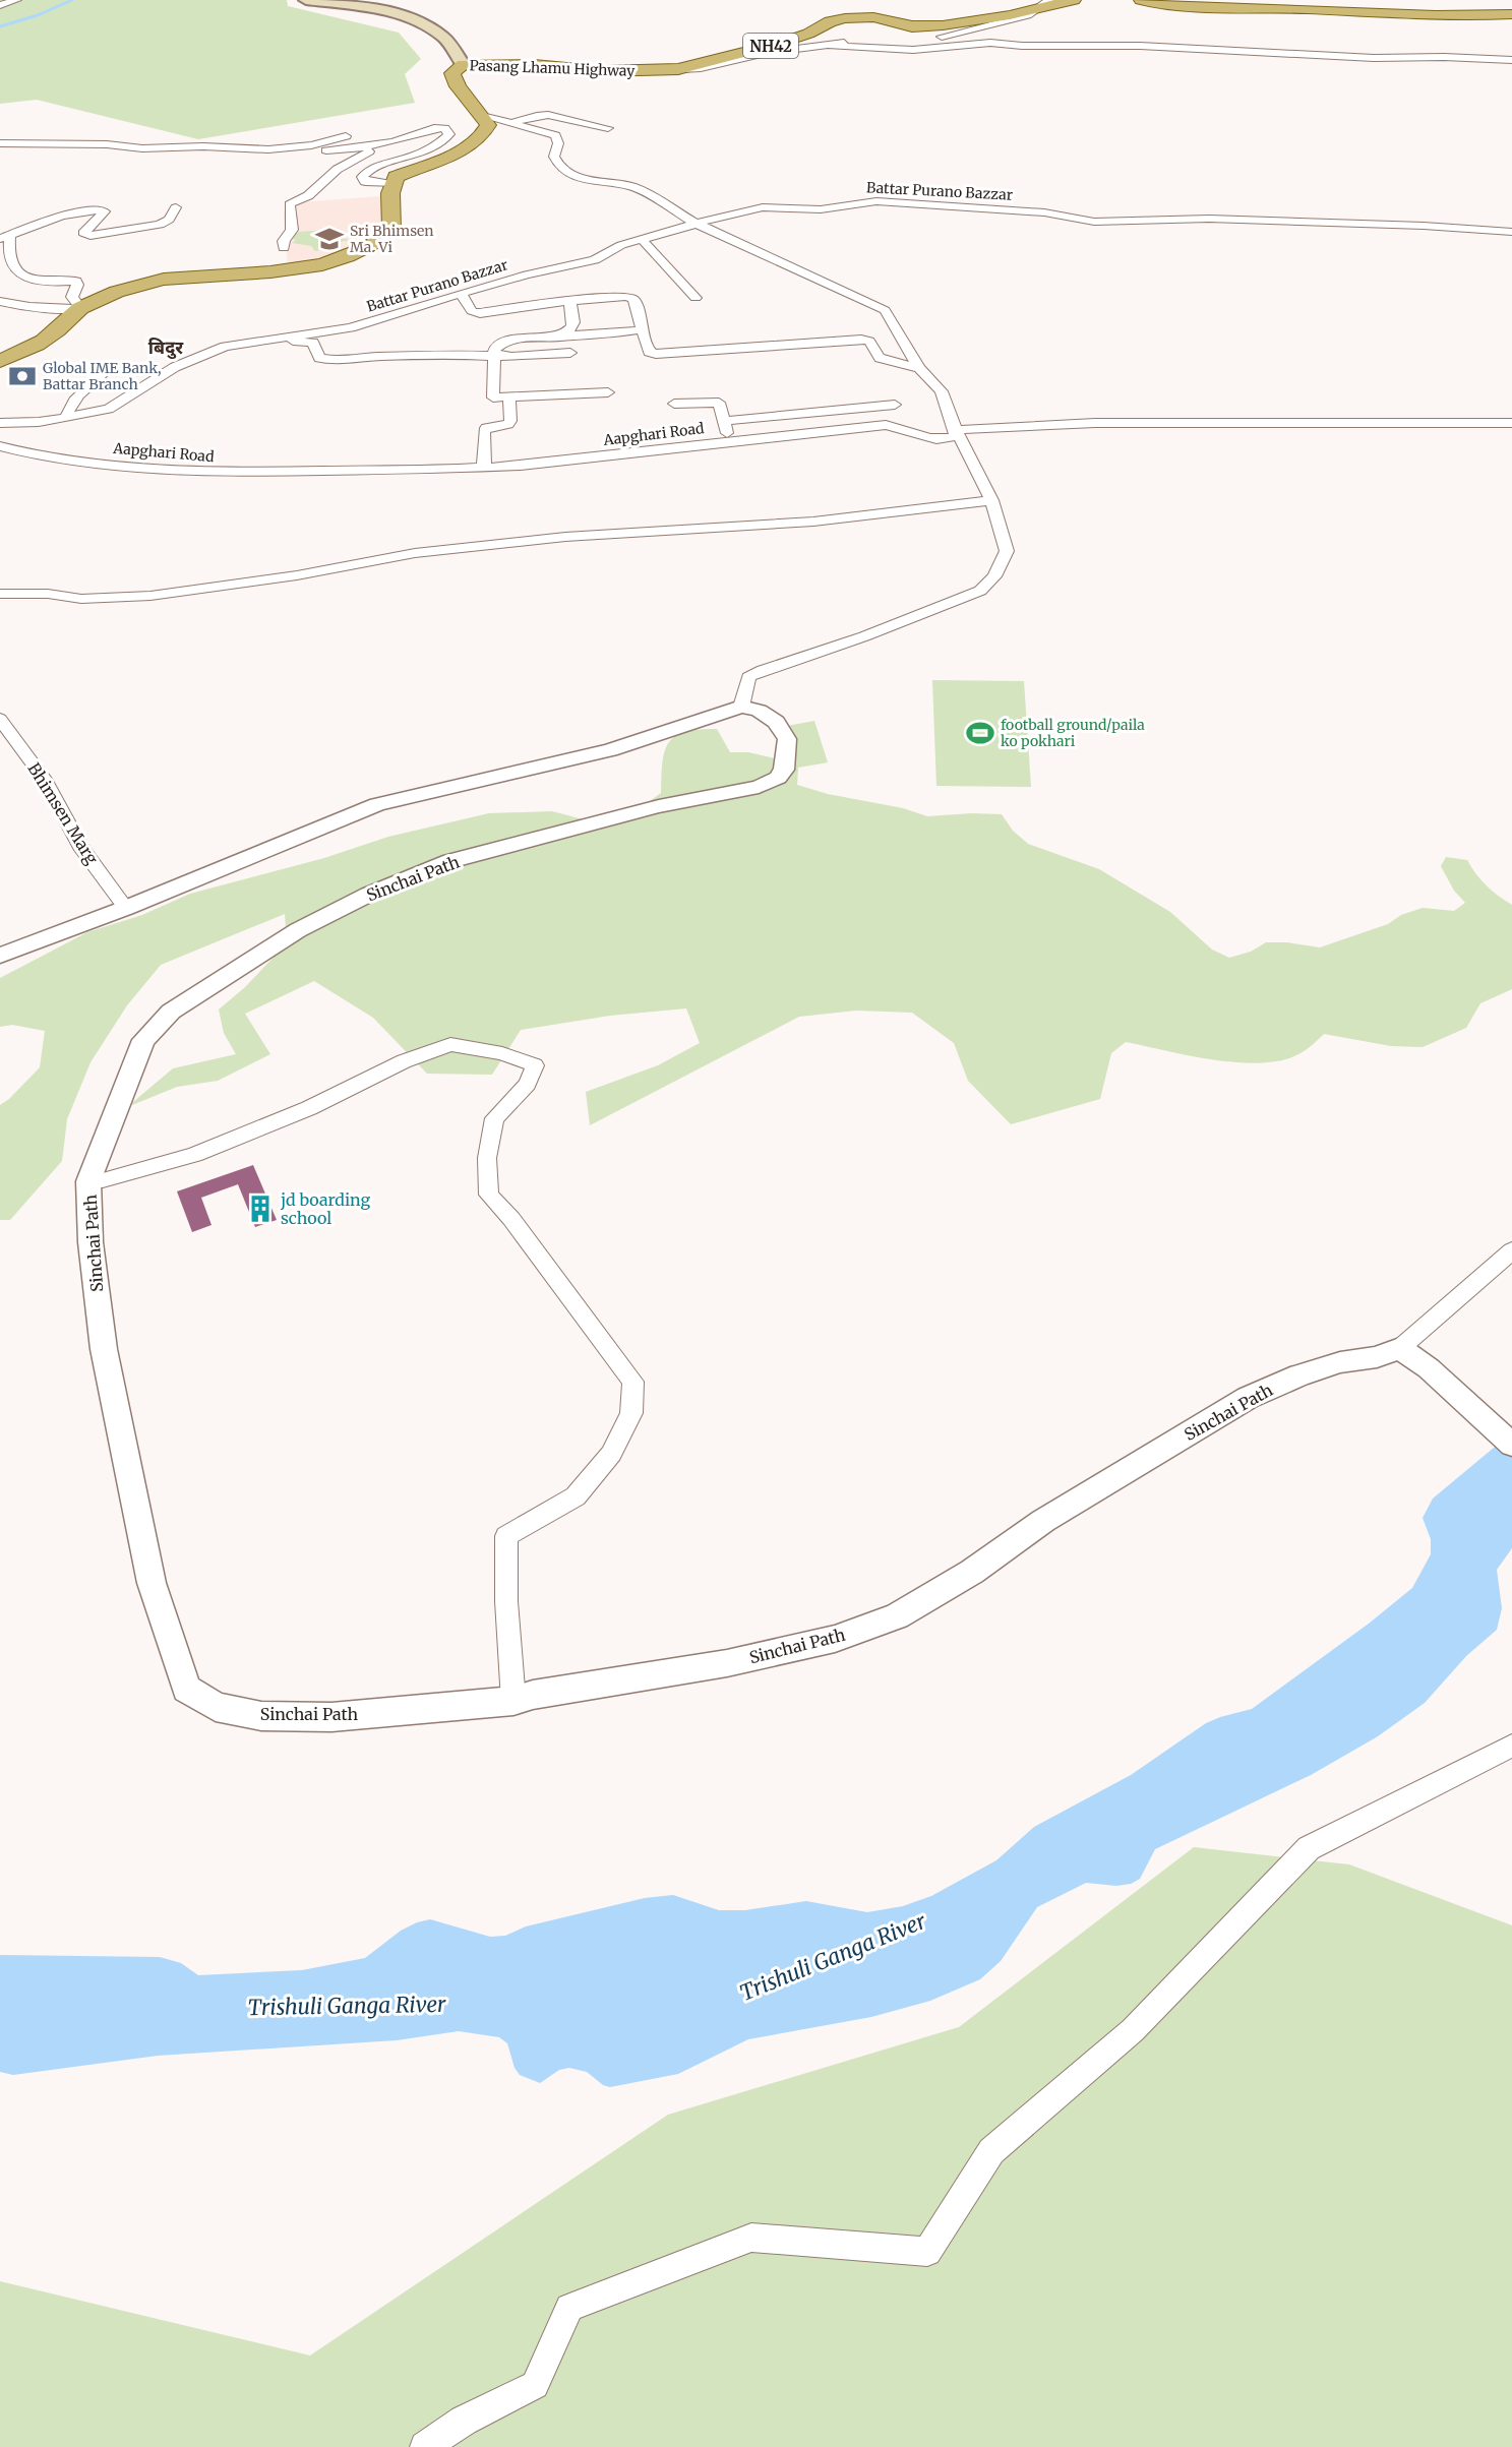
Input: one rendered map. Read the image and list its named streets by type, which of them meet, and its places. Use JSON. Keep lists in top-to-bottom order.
{
  "streets": {
    "main road": ["NH42", "Pasang Lhamu Highway"],
    "street": [
      "Battar Purano Bazzar",
      "Aapghari Road",
      "Bhimsen Marg",
      "Sinchai Path"
    ]
  },
  "districts": ["बिदुर"],
  "water": ["Trishuli Ganga River"],
  "places": {
    "school or university": ["Sri Bhimsen Ma. Vi"],
    "bank": ["Global IME Bank, Battar Branch"],
    "sports": ["football ground/paila ko pokhari"],
    "building": ["jd boarding school"]
  }
}
